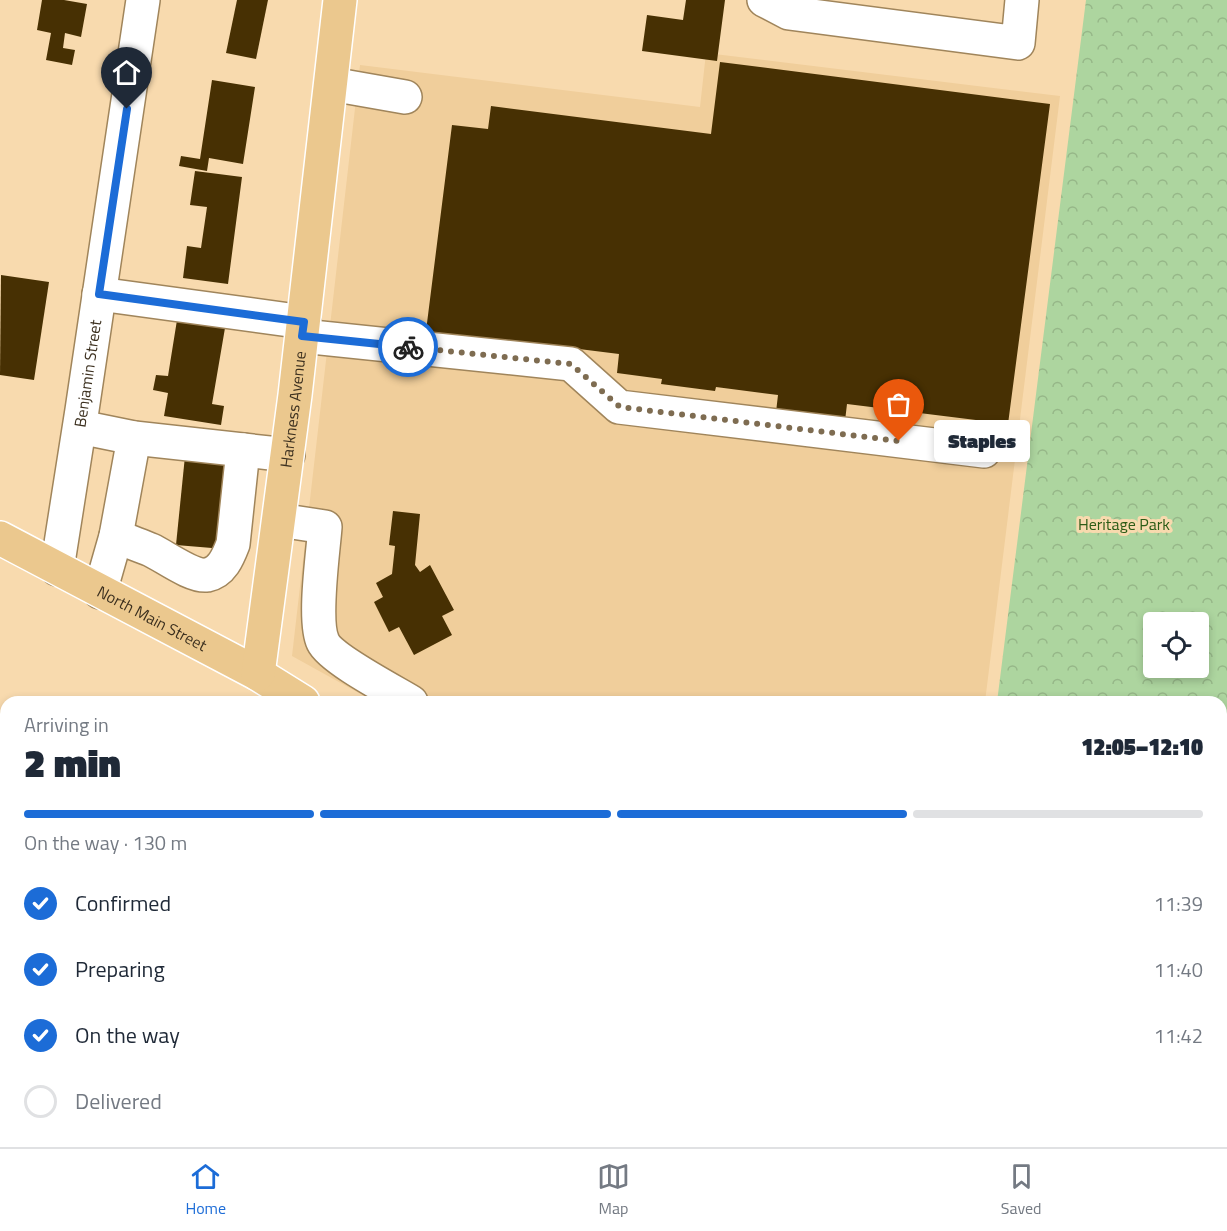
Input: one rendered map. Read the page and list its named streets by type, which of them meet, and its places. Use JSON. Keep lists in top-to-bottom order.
{
  "streets": {
    "main road": ["Harkness Avenue", "North Main Street"],
    "street": ["Benjamin Street"]
  },
  "crossings": [
    ["Benjamin Street", "North Main Street"],
    ["Harkness Avenue", "North Main Street"]
  ],
  "parks": ["Heritage Park"],
  "places": ["Staples"],
  "page": {
    "bubble": "Staples",
    "heading": ["2 min", "Arriving in", "12:05–12:10"],
    "bar": "On the way · 130 m",
    "list": [
      ["Confirmed", "11:39"],
      ["Preparing", "11:40"],
      ["On the way", "11:42"],
      "Delivered"
    ],
    "tabs": ["Home", "Map", "Saved"]
  }
}
